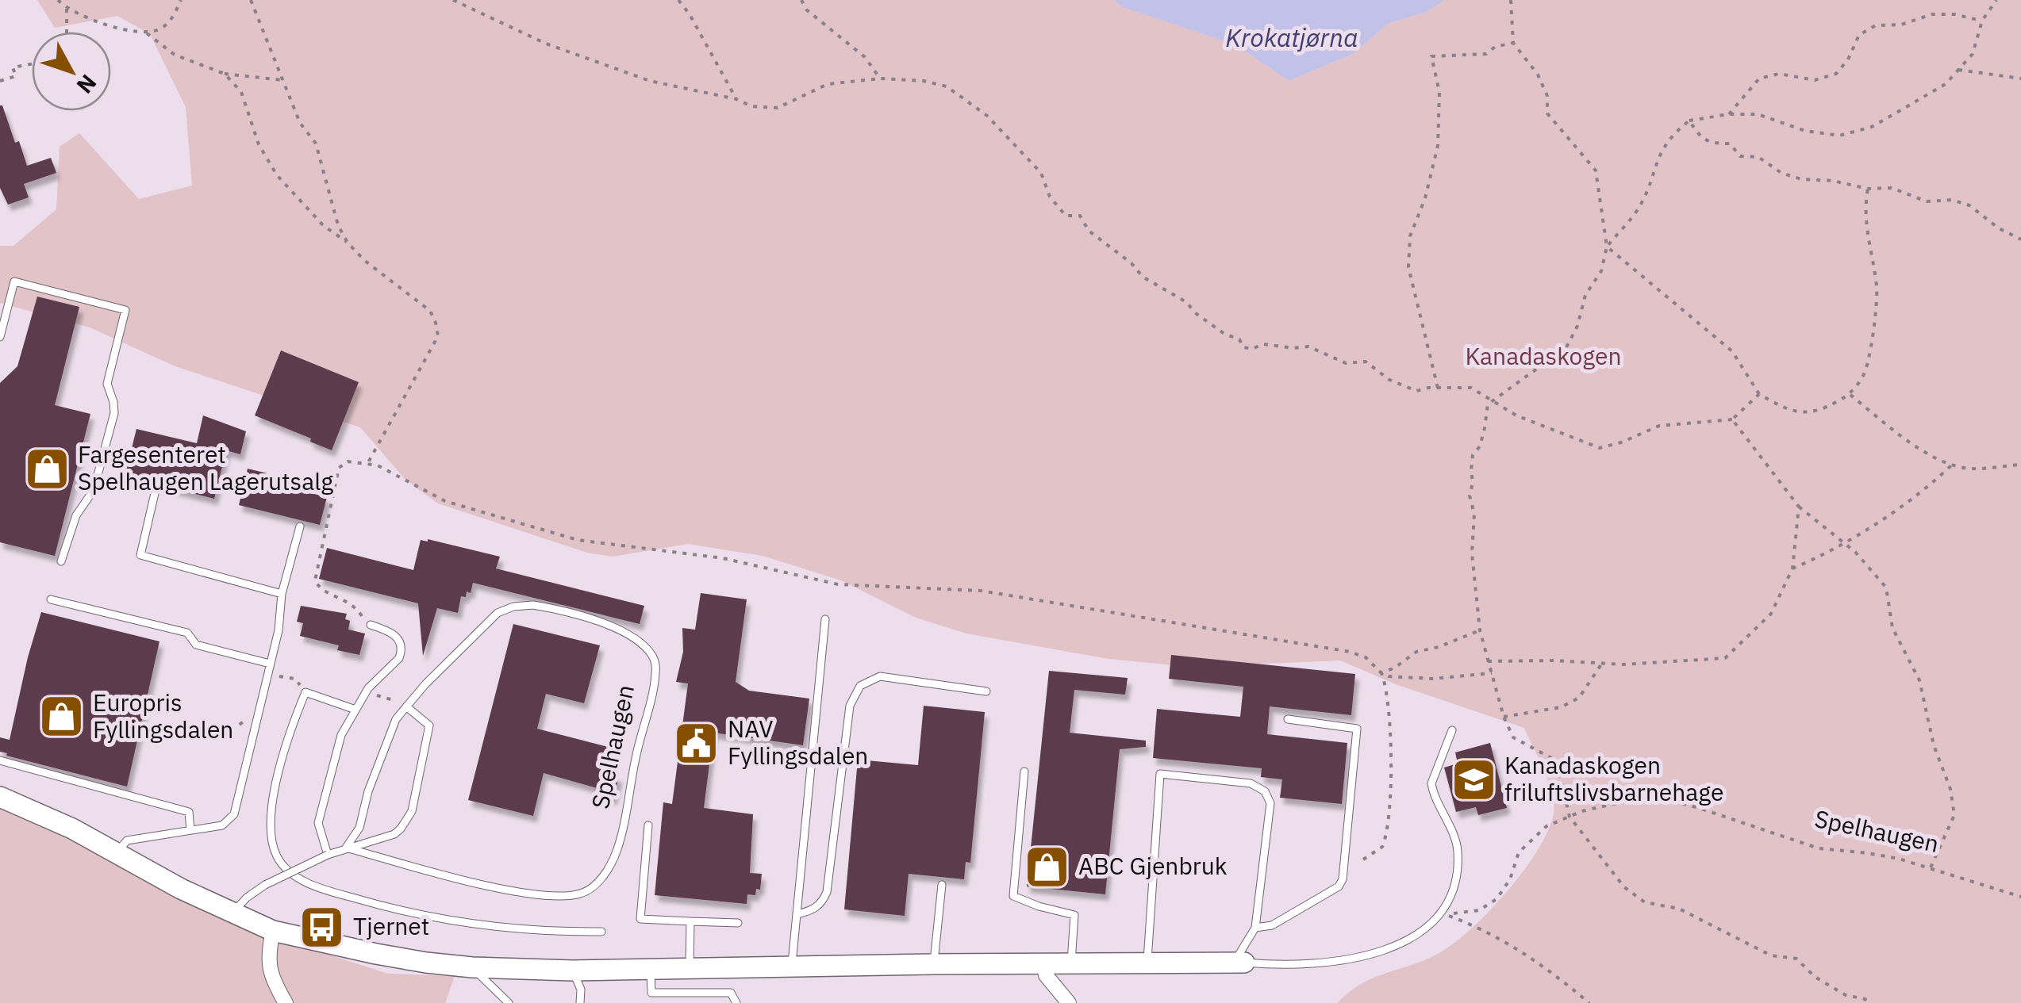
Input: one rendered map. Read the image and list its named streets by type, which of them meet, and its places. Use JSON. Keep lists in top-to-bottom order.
{
  "streets": {
    "lane": ["Spelhaugen"]
  },
  "water": ["Krokatjørna"],
  "parks": ["Kanadaskogen"],
  "places": {
    "shop": ["Fargesenteret Spelhaugen Lagerutsalg", "Europris Fyllingsdalen", "ABC Gjenbruk"],
    "public building": ["NAV Fyllingsdalen"],
    "school or university": ["Kanadaskogen friluftslivsbarnehage"],
    "bus stop": ["Tjernet"]
  },
  "north": "bottom right"
}
